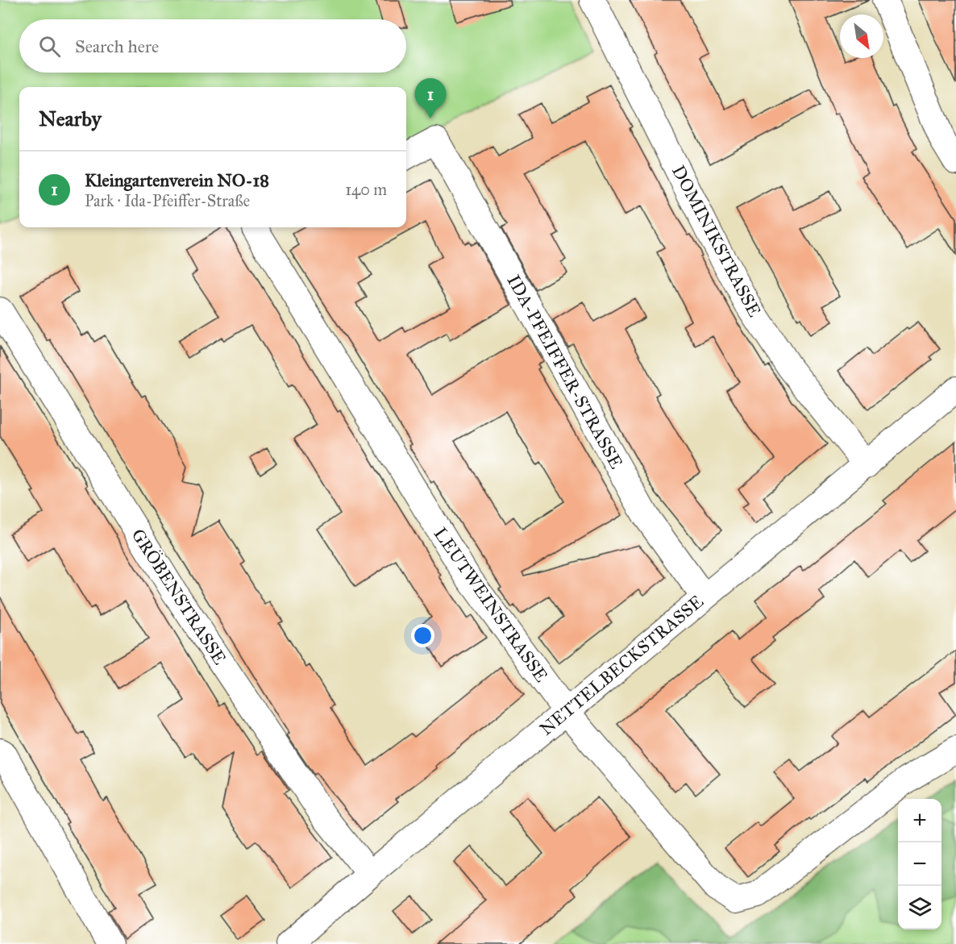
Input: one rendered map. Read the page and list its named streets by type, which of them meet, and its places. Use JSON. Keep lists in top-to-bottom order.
{
  "streets": {
    "street": [
      "DOMINIKSTRASSE",
      "IDA-PFEIFFER-STRASSE",
      "GRÖBENSTRASSE",
      "LEUTWEINSTRASSE",
      "NETTELBECKSTRASSE"
    ]
  },
  "crossings": [
    ["DOMINIKSTRASSE", "NETTELBECKSTRASSE"],
    ["IDA-PFEIFFER-STRASSE", "NETTELBECKSTRASSE"],
    ["GRÖBENSTRASSE", "NETTELBECKSTRASSE"],
    ["LEUTWEINSTRASSE", "NETTELBECKSTRASSE"]
  ],
  "north": "bottom right",
  "page": {
    "search": "Search here",
    "pins": "1",
    "heading": "Nearby",
    "list": [
      {
        "mark": "1",
        "name": "Kleingartenverein NO-18",
        "note": "Park · Ida-Pfeiffer-Straße",
        "value": "140 m"
      }
    ],
    "map_buttons": ["+", "−"]
  }
}
